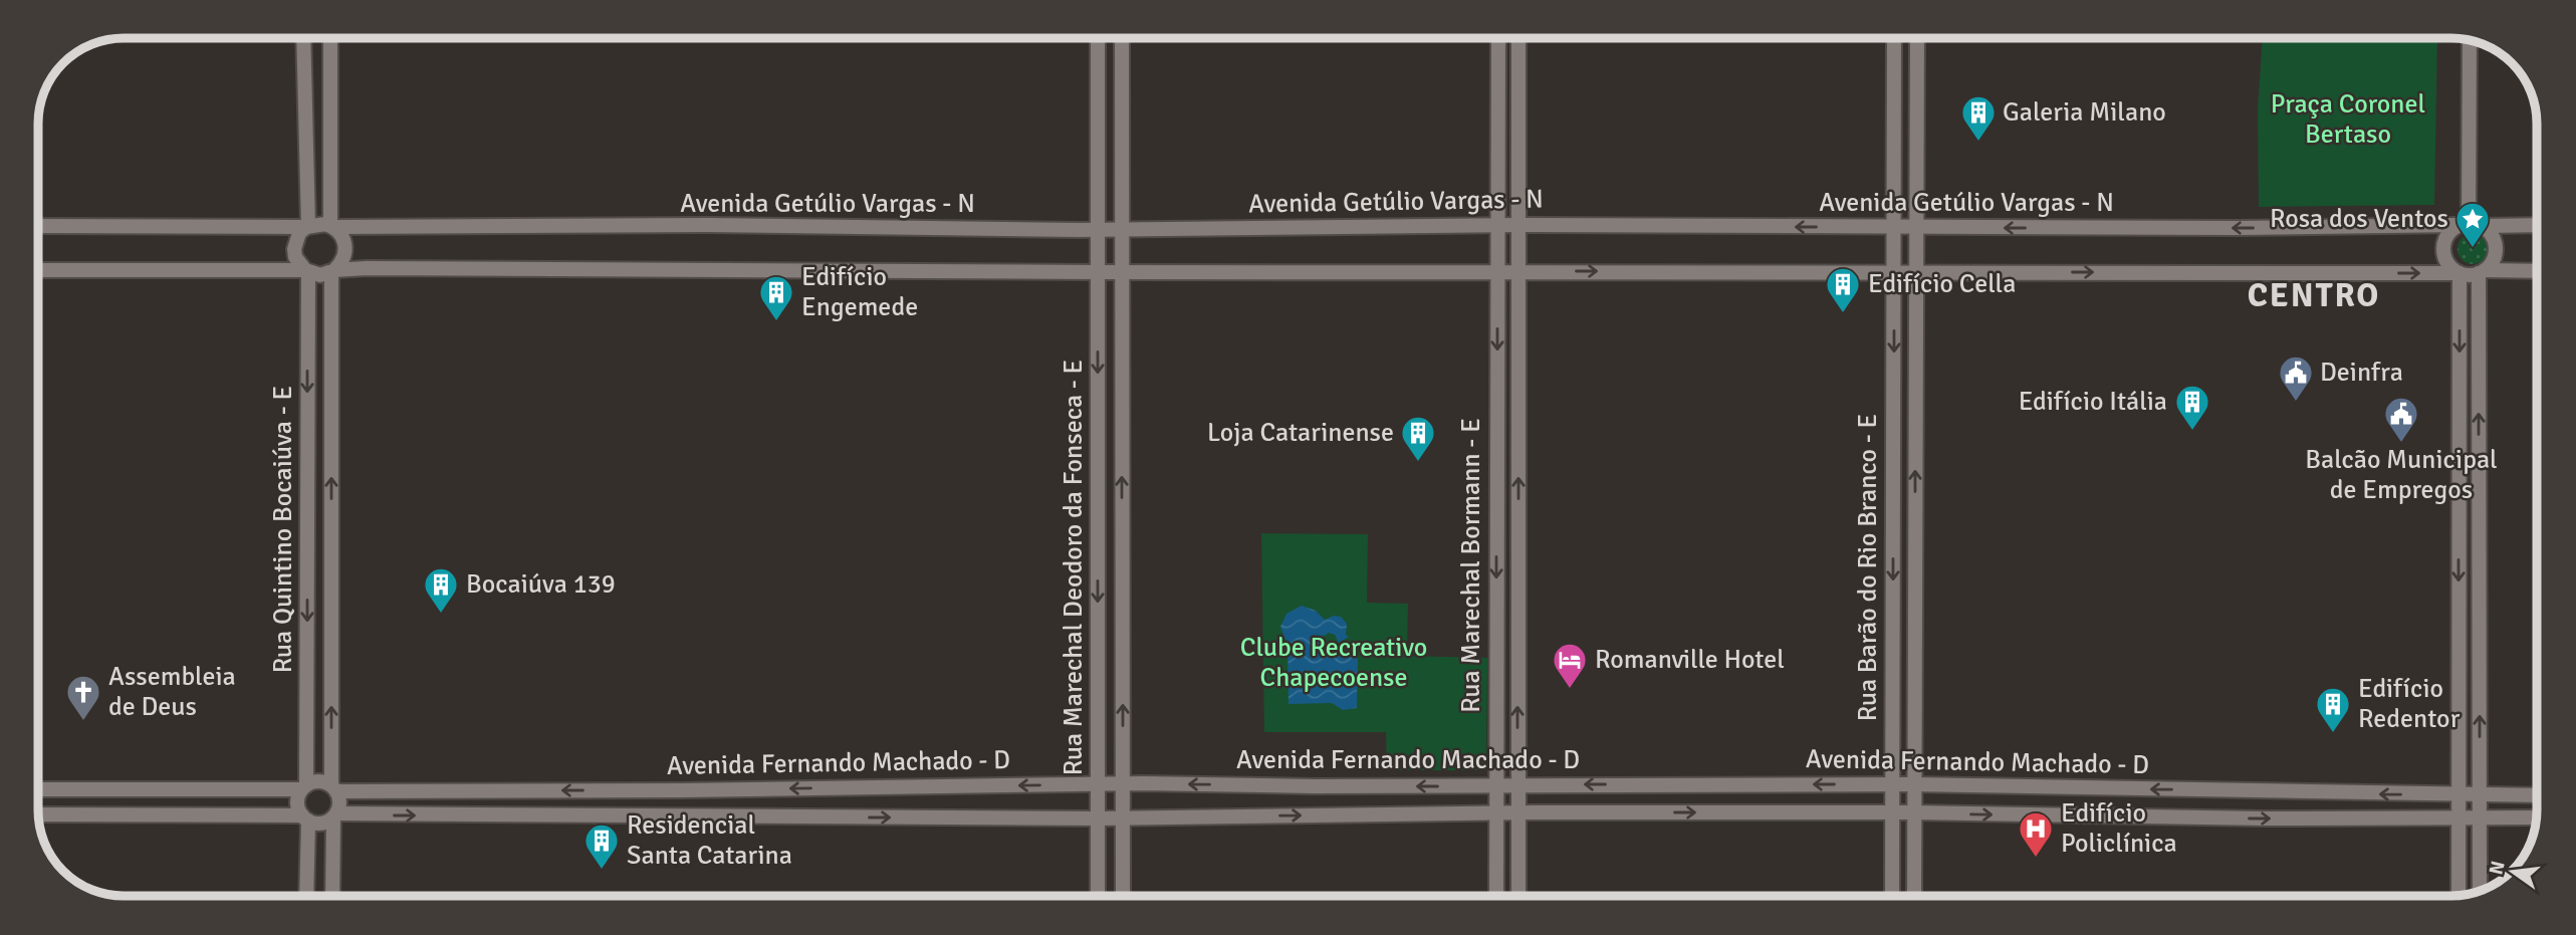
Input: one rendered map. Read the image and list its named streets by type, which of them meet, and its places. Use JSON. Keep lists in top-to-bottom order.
{
  "streets": {
    "street": [
      "Avenida Getúlio Vargas - N",
      "Rua Quintino Bocaiúva - E",
      "Rua Marechal Bormann - E",
      "Rua Marechal Deodoro da Fonseca - E",
      "Rua Barão do Rio Branco - E",
      "Avenida Fernando Machado - D"
    ]
  },
  "crossings": [
    ["Avenida Getúlio Vargas - N", "Rua Quintino Bocaiúva - E"],
    ["Avenida Getúlio Vargas - N", "Rua Marechal Bormann - E"],
    ["Avenida Getúlio Vargas - N", "Rua Marechal Deodoro da Fonseca - E"],
    ["Avenida Getúlio Vargas - N", "Rua Barão do Rio Branco - E"],
    ["Rua Quintino Bocaiúva - E", "Avenida Fernando Machado - D"],
    ["Rua Marechal Bormann - E", "Avenida Fernando Machado - D"],
    ["Rua Marechal Deodoro da Fonseca - E", "Avenida Fernando Machado - D"],
    ["Rua Barão do Rio Branco - E", "Avenida Fernando Machado - D"]
  ],
  "districts": ["CENTRO"],
  "parks": ["Praça Coronel Bertaso", "Clube Recreativo Chapecoense"],
  "places": {
    "building": [
      "Galeria Milano",
      "Edifício Cella",
      "Edifício Engemede",
      "Edifício Itália",
      "Loja Catarinense",
      "Bocaiúva 139",
      "Edifício Redentor",
      "Residencial Santa Catarina"
    ],
    "place": ["Rosa dos Ventos"],
    "public building": ["Deinfra", "Balcão Municipal de Empregos"],
    "hotel": ["Romanville Hotel"],
    "church": ["Assembleia de Deus"],
    "hospital": ["Edifício Policlínica"]
  },
  "north": "left"
}
